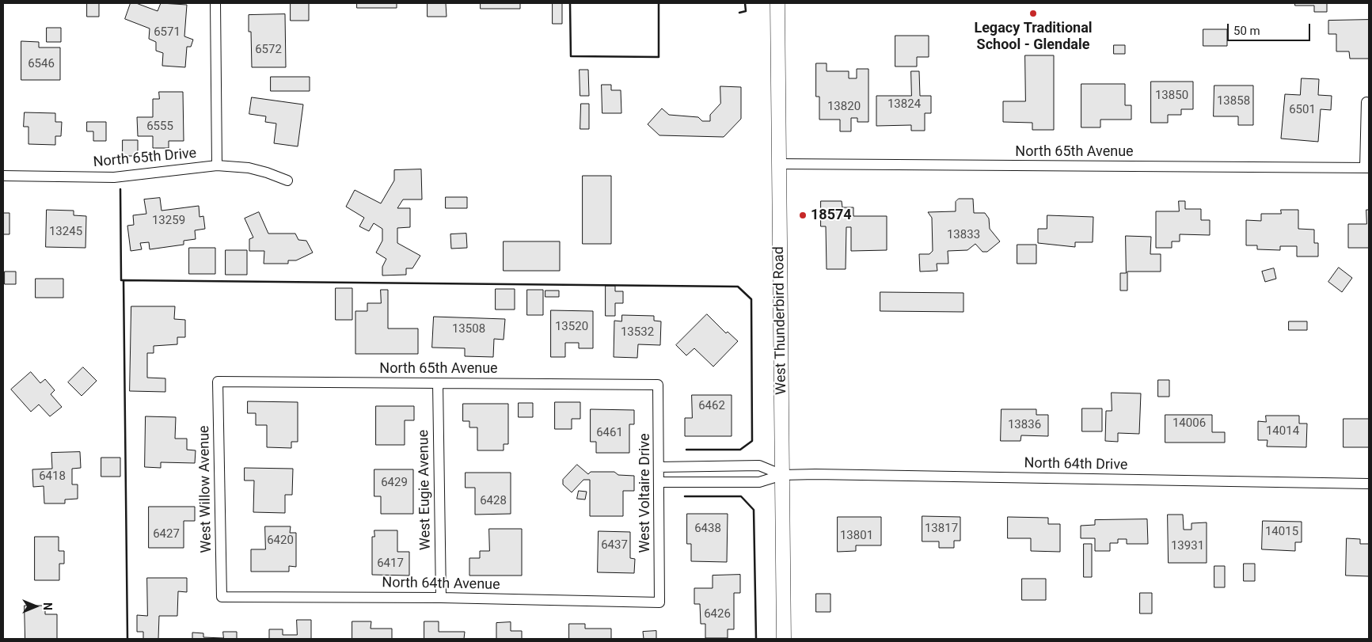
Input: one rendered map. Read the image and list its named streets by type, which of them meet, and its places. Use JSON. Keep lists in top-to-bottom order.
{
  "streets": {
    "main road": ["West Thunderbird Road"],
    "street": [
      "North 65th Avenue",
      "North 65th Drive",
      "North 64th Drive",
      "West Willow Avenue",
      "West Eugie Avenue",
      "West Voltaire Drive",
      "North 64th Avenue"
    ]
  },
  "crossings": [
    ["North 65th Avenue", "West Thunderbird Road"],
    ["North 65th Avenue", "West Willow Avenue"],
    ["North 65th Avenue", "West Eugie Avenue"],
    ["North 65th Avenue", "West Voltaire Drive"],
    ["West Thunderbird Road", "North 64th Drive"],
    ["North 64th Drive", "West Voltaire Drive"],
    ["West Willow Avenue", "North 64th Avenue"],
    ["West Eugie Avenue", "North 64th Avenue"],
    ["West Voltaire Drive", "North 64th Avenue"]
  ],
  "places": ["Legacy Traditional School - Glendale", "18574"],
  "house_numbers": [
    "6571",
    "6572",
    "6546",
    "13850",
    "13858",
    "13824",
    "13820",
    "6501",
    "6555",
    "13259",
    "13245",
    "13833",
    "13520",
    "13508",
    "13532",
    "6462",
    "14006",
    "13836",
    "14014",
    "6461",
    "6418",
    "6429",
    "6428",
    "6438",
    "13817",
    "14015",
    "6427",
    "13801",
    "6420",
    "6437",
    "13931",
    "6417",
    "6426"
  ],
  "scale_bar": "50 m",
  "north": "right"
}
